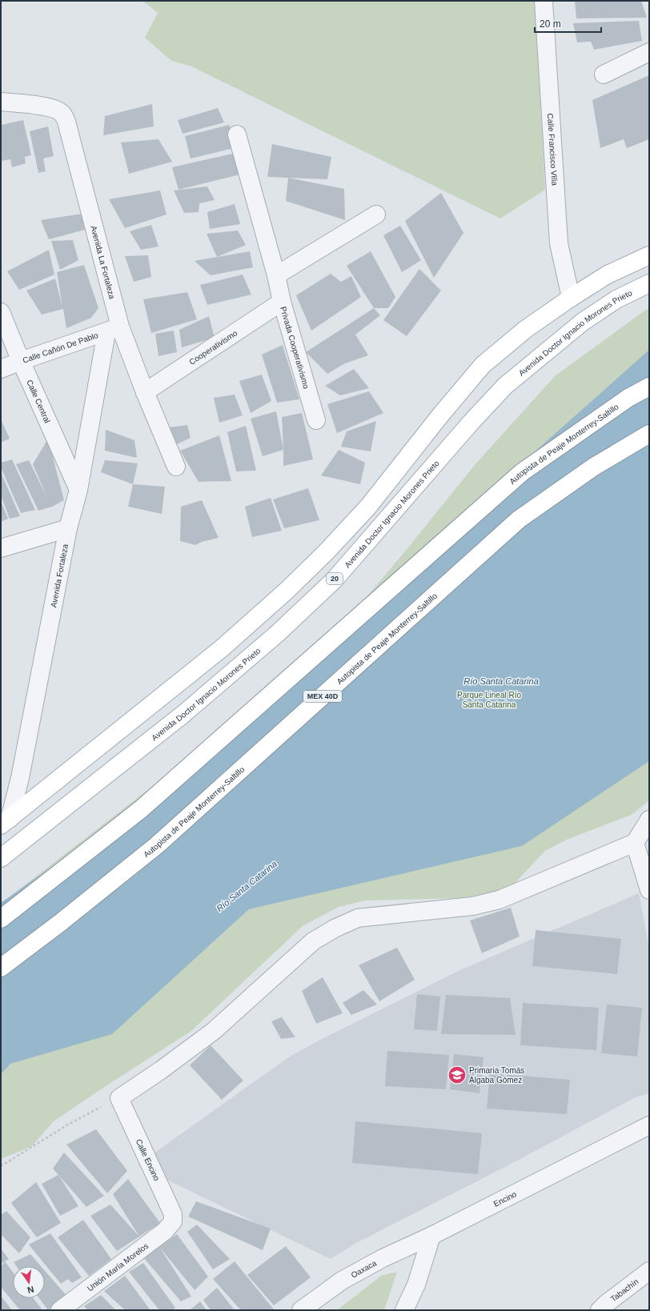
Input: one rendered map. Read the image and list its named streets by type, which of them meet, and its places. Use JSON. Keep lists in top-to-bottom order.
{
  "streets": {
    "main road": [
      "Avenida Doctor Ignacio Morones Prieto",
      "Autopista de Peaje Monterrey-Saltillo",
      "20",
      "MEX 40D"
    ],
    "street": [
      "Calle Francisco Villa",
      "Avenida La Fortaleza",
      "Calle Cañón De Pablo",
      "Cooperativismo",
      "Privada Cooperativismo",
      "Calle Central",
      "Avenida Fortaleza",
      "Calle Encino",
      "Encino",
      "Unión María Morelos",
      "Oaxaca",
      "Tabachín"
    ]
  },
  "crossings": [
    ["Avenida La Fortaleza", "Calle Cañón De Pablo"],
    ["Avenida La Fortaleza", "Cooperativismo"],
    ["Avenida La Fortaleza", "Avenida Fortaleza"],
    ["Calle Cañón De Pablo", "Calle Central"],
    ["Calle Cañón De Pablo", "Avenida Fortaleza"],
    ["Cooperativismo", "Privada Cooperativismo"],
    ["Calle Central", "Avenida Fortaleza"],
    ["Calle Encino", "Unión María Morelos"],
    ["Encino", "Oaxaca"]
  ],
  "water": ["Río Santa Catarina"],
  "parks": ["Parque Lineal Río Santa Catarina"],
  "places": {
    "school or university": ["Primaria Tomás Algaba Gómez"]
  },
  "scale_bar": "20 m",
  "north": "bottom"
}
